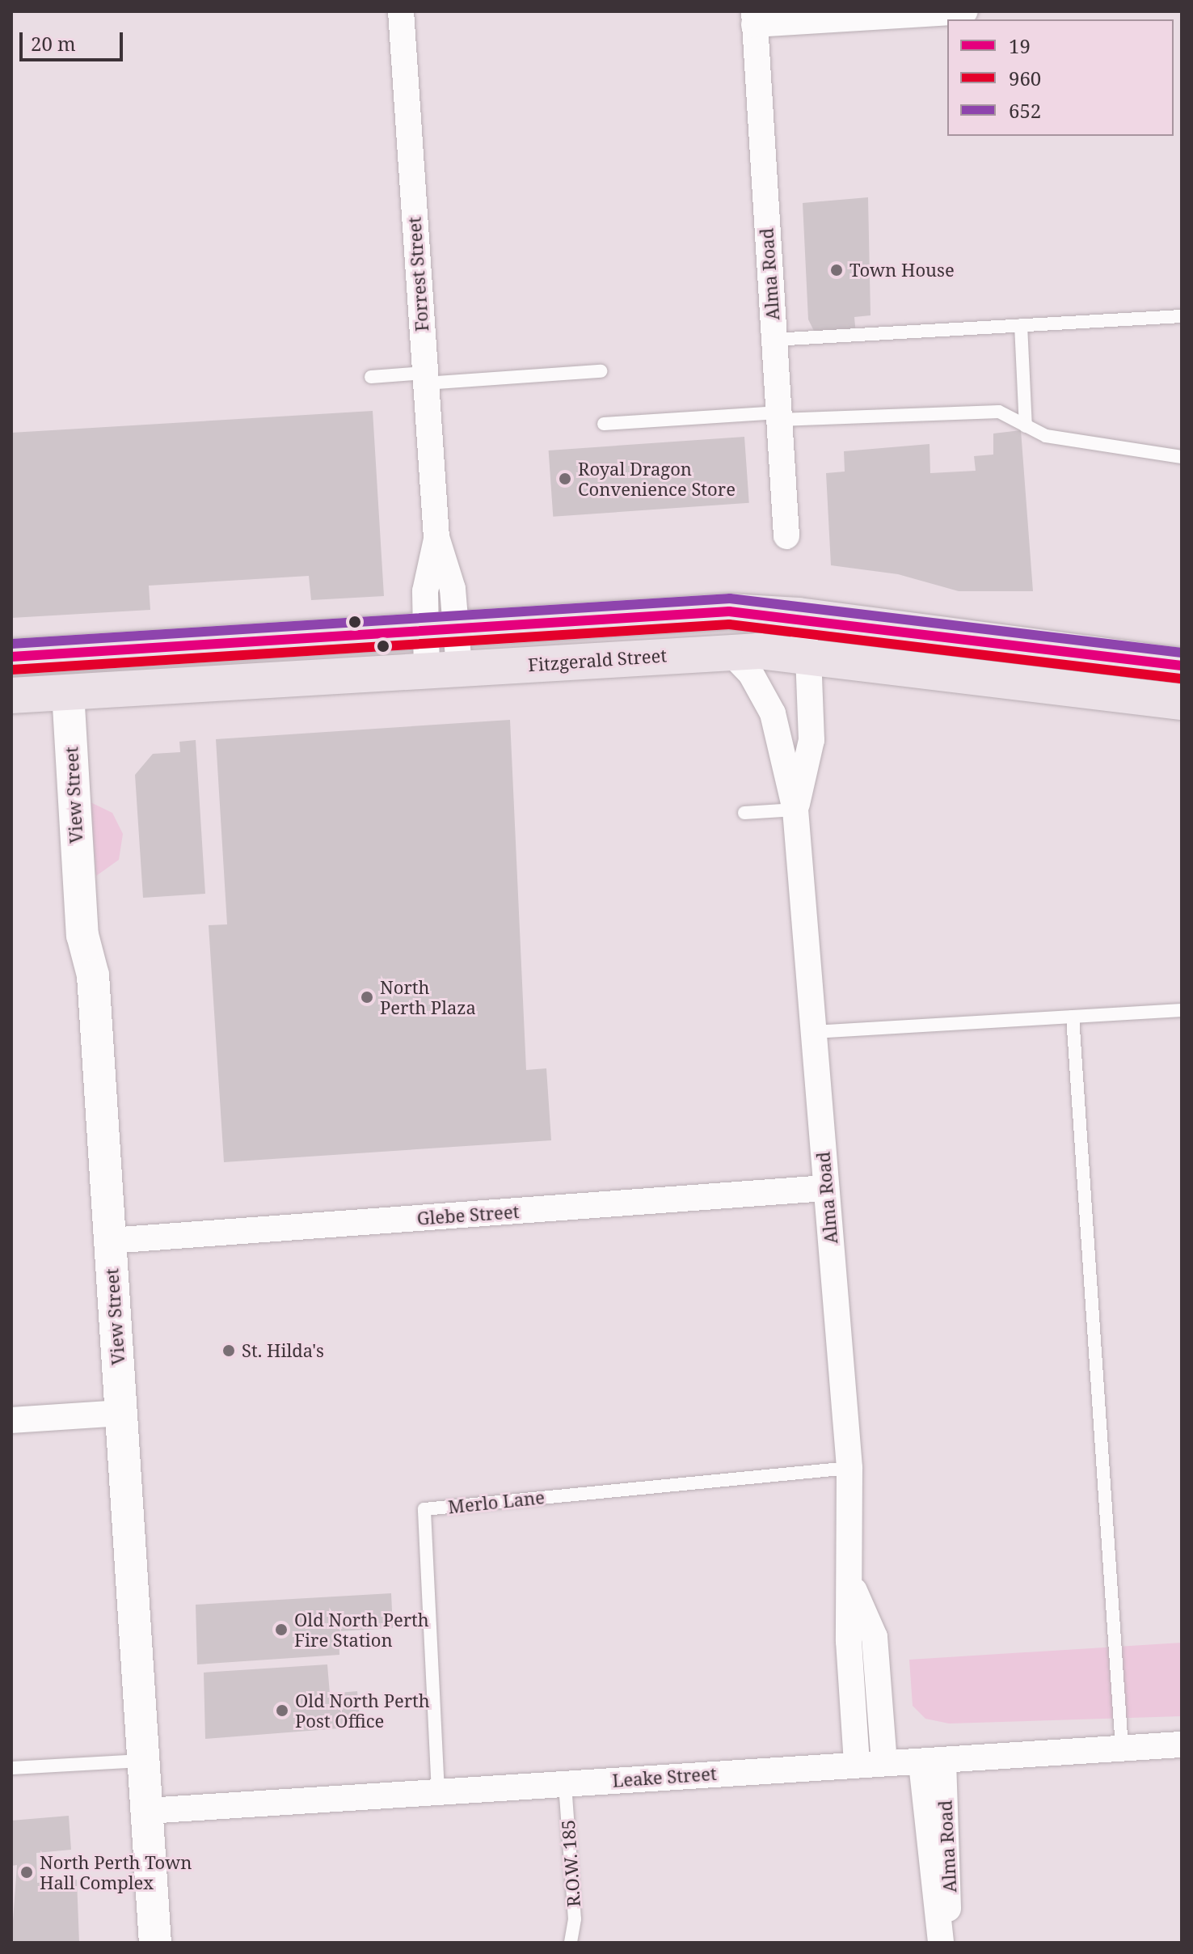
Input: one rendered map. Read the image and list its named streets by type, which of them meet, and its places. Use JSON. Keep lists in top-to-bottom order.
{
  "streets": {
    "main road": ["Fitzgerald Street"],
    "street": [
      "Forrest Street",
      "Alma Road",
      "View Street",
      "Glebe Street",
      "Leake Street"
    ],
    "lane": ["Merlo Lane", "R.O.W. 185"]
  },
  "crossings": [
    ["Forrest Street", "Fitzgerald Street"],
    ["Alma Road", "Fitzgerald Street"],
    ["Alma Road", "Glebe Street"],
    ["Alma Road", "Merlo Lane"],
    ["Alma Road", "Leake Street"],
    ["Fitzgerald Street", "View Street"],
    ["View Street", "Glebe Street"],
    ["View Street", "Leake Street"],
    ["Merlo Lane", "Leake Street"],
    ["Leake Street", "R.O.W. 185"]
  ],
  "places": [
    "Town House",
    "Royal Dragon Convenience Store",
    "North Perth Plaza",
    "St. Hilda's",
    "Old North Perth Fire Station",
    "Old North Perth Post Office",
    "North Perth Town Hall Complex"
  ],
  "lines": ["transit line 652", "transit line 19", "transit line 960"],
  "legend": ["19", "960", "652"],
  "scale_bar": "20 m"
}
